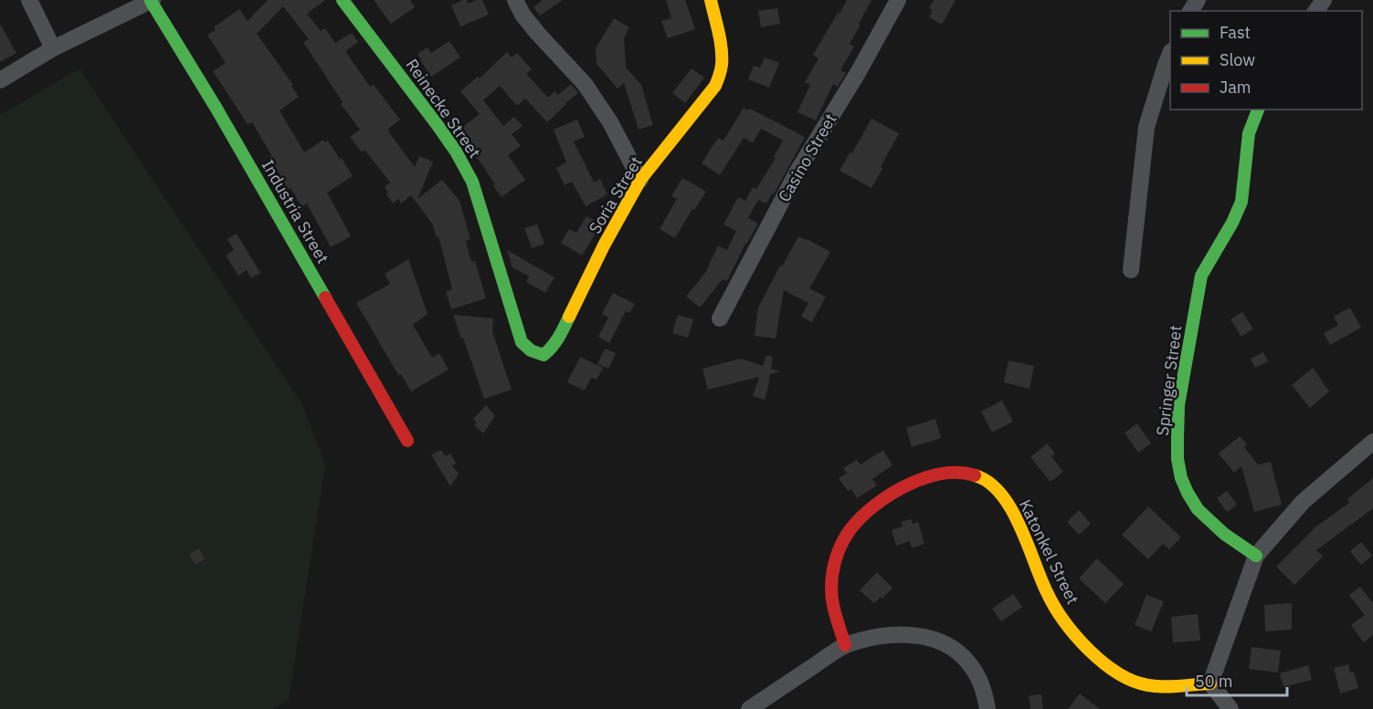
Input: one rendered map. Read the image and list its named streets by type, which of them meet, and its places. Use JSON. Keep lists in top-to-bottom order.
{
  "streets": {
    "street": [
      "Reinecke Street",
      "Casino Street",
      "Soria Street",
      "Industria Street",
      "Springer Street",
      "Katonkel Street"
    ]
  },
  "crossings": [
    ["Reinecke Street", "Soria Street"]
  ],
  "legend": ["Fast", "Slow", "Jam"],
  "scale_bar": "50 m"
}
